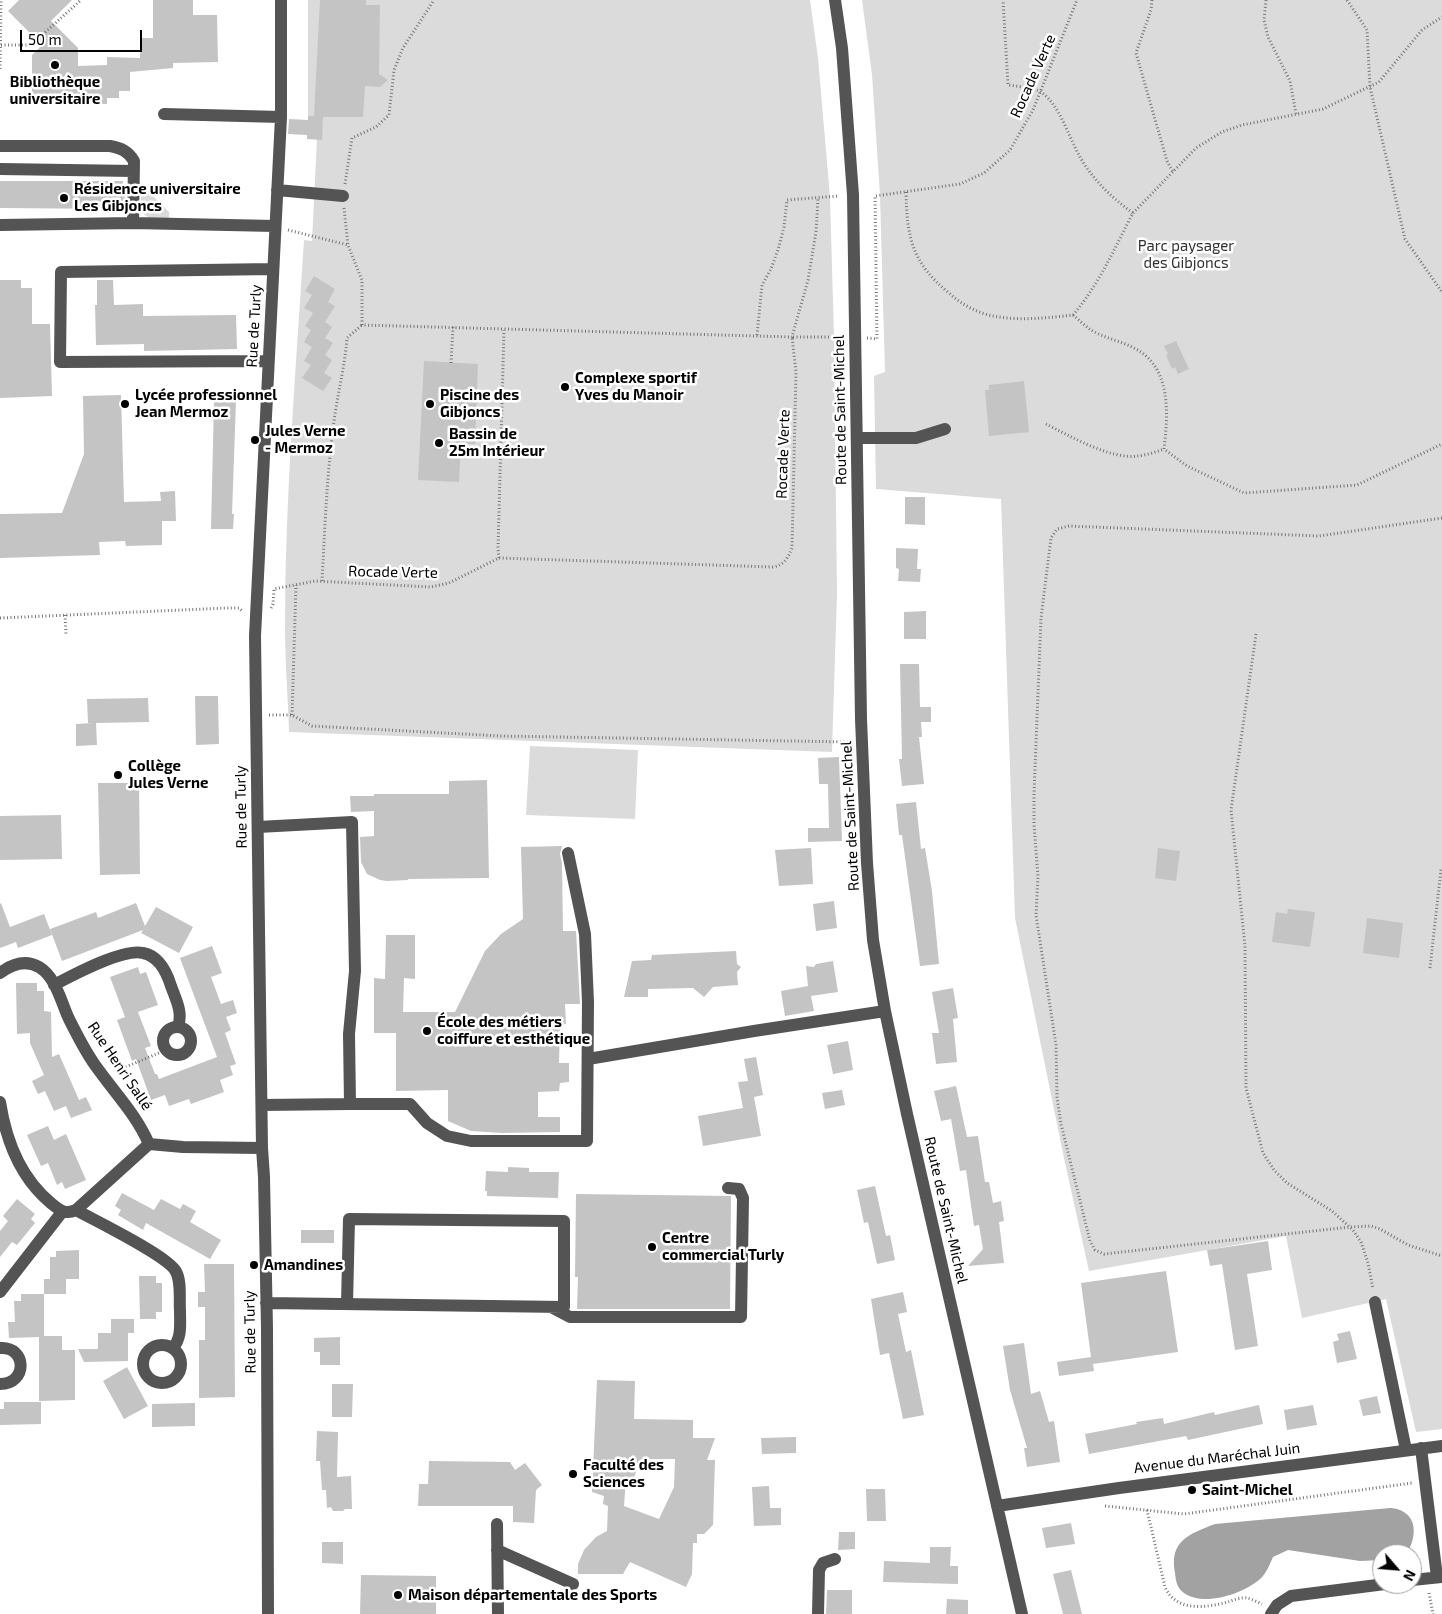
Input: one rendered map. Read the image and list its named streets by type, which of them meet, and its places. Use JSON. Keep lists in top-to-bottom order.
{
  "streets": {
    "street": [
      "Rue de Turly",
      "Route de Saint-Michel",
      "Rue Henri Sallé",
      "Avenue du Maréchal Juin"
    ],
    "path": ["Rocade Verte"]
  },
  "crossings": [
    ["Rocade Verte", "Route de Saint-Michel"],
    ["Route de Saint-Michel", "Avenue du Maréchal Juin"]
  ],
  "parks": ["Parc paysager des Gibjoncs"],
  "places": [
    "Bibliothèque universitaire",
    "Résidence universitaire Les Gibjoncs",
    "Complexe sportif Yves du Manoir",
    "Lycée professionnel Jean Mermoz",
    "Piscine des Gibjoncs",
    "Jules Verne - Mermoz",
    "Bassin de 25m Intérieur",
    "Collège Jules Verne",
    "École des métiers coiffure et esthétique",
    "Centre commercial Turly",
    "Amandines",
    "Faculté des Sciences",
    "Saint-Michel",
    "Maison départementale des Sports"
  ],
  "scale_bar": "50 m",
  "north": "bottom right"
}
